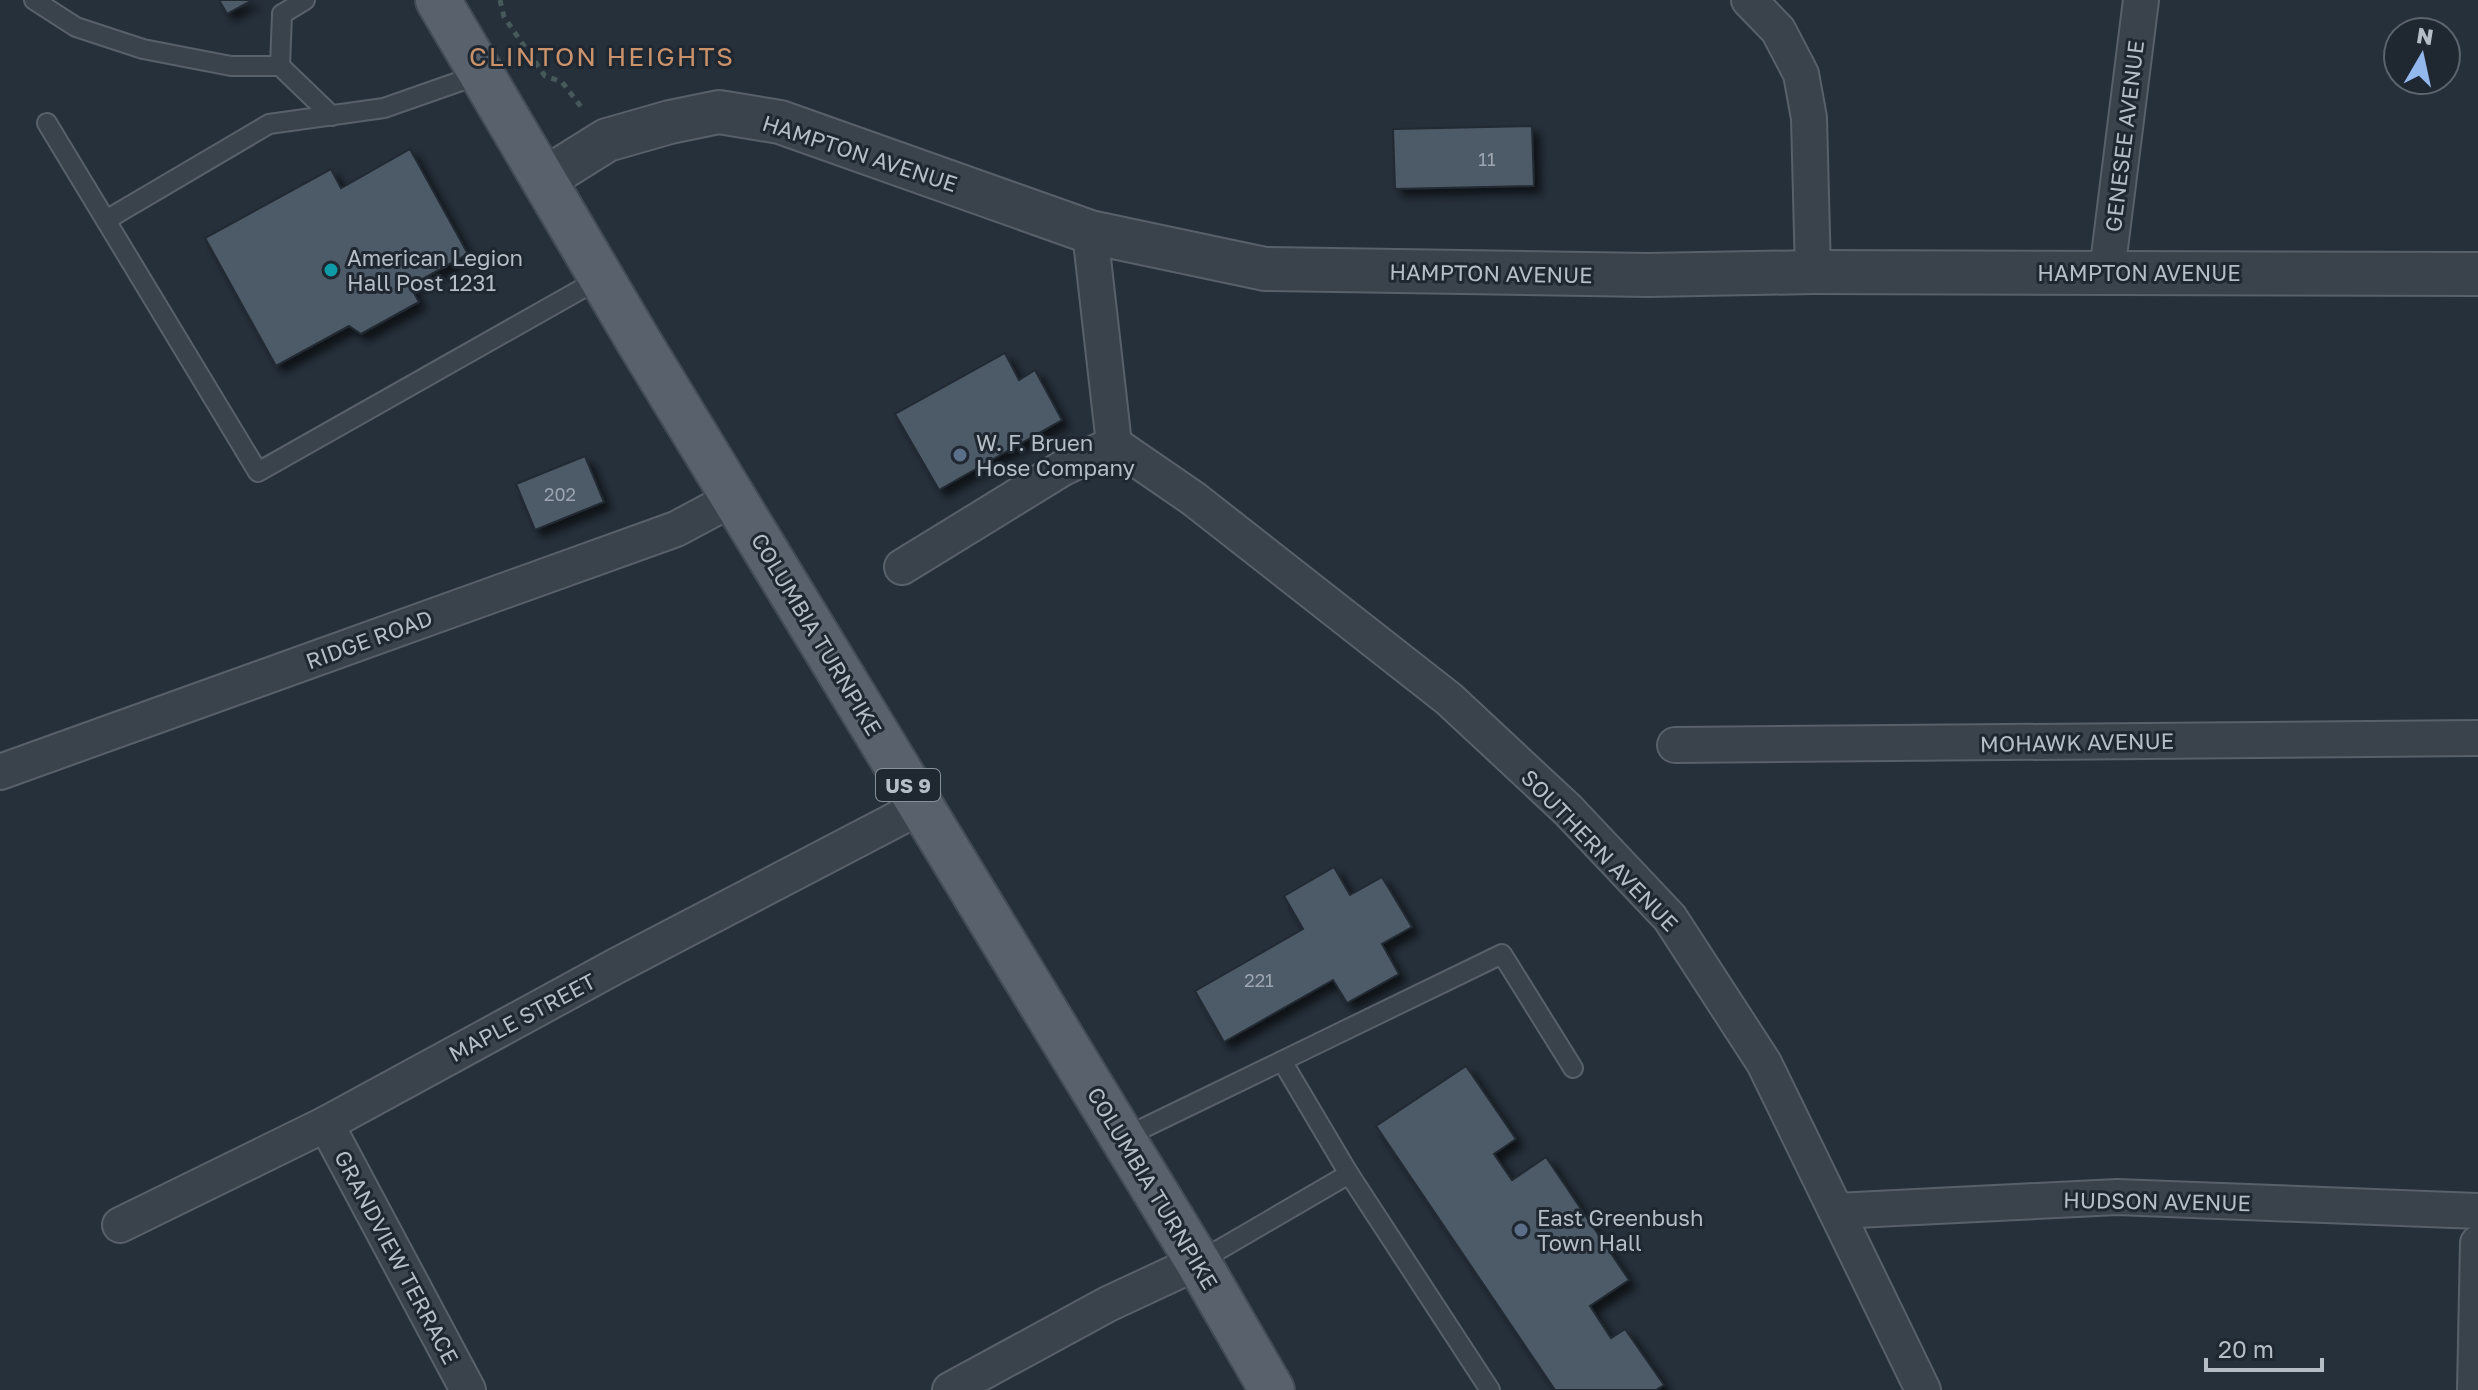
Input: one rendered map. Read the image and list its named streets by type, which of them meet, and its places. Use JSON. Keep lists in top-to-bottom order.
{
  "streets": {
    "main road": ["COLUMBIA TURNPIKE", "US 9"],
    "street": [
      "GENESEE AVENUE",
      "HAMPTON AVENUE",
      "RIDGE ROAD",
      "MOHAWK AVENUE",
      "SOUTHERN AVENUE",
      "MAPLE STREET",
      "HUDSON AVENUE",
      "GRANDVIEW TERRACE"
    ]
  },
  "crossings": [
    ["GENESEE AVENUE", "HAMPTON AVENUE"],
    ["HAMPTON AVENUE", "COLUMBIA TURNPIKE"],
    ["COLUMBIA TURNPIKE", "RIDGE ROAD"],
    ["COLUMBIA TURNPIKE", "MAPLE STREET"],
    ["SOUTHERN AVENUE", "HUDSON AVENUE"],
    ["MAPLE STREET", "GRANDVIEW TERRACE"]
  ],
  "districts": ["CLINTON HEIGHTS"],
  "places": ["American Legion Hall Post 1231", "W. F. Bruen Hose Company", "East Greenbush Town Hall"],
  "house_numbers": ["11", "202", "221"],
  "scale_bar": "20 m",
  "north": "top"
}
